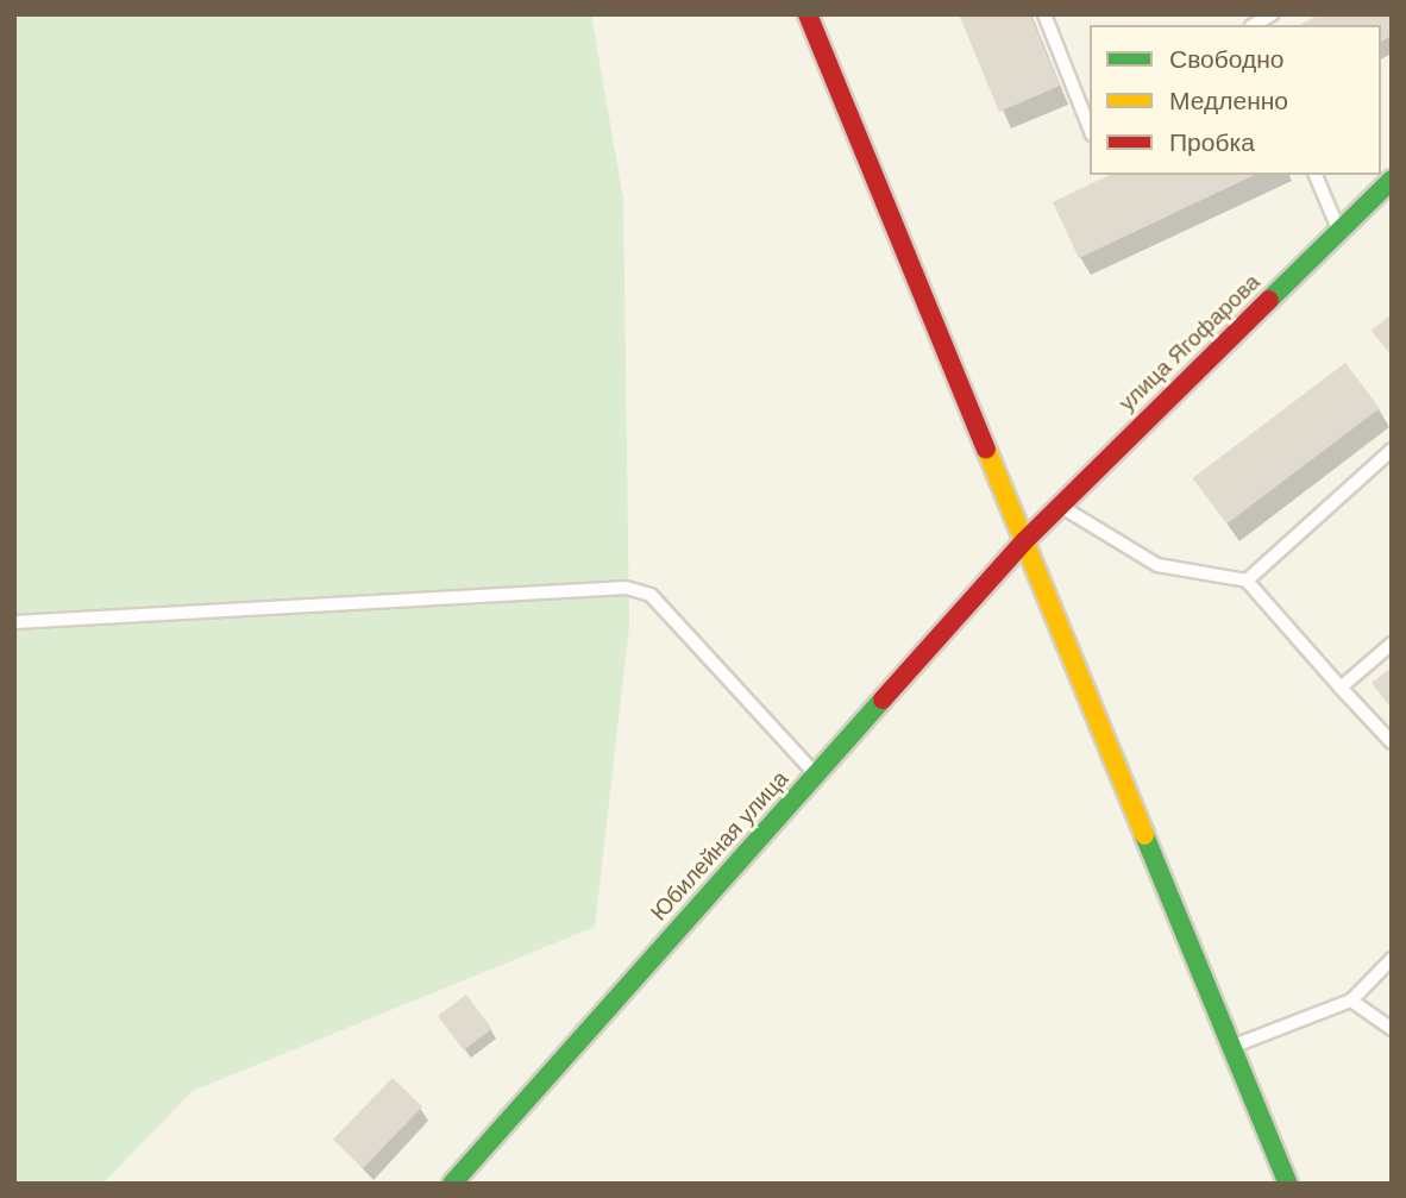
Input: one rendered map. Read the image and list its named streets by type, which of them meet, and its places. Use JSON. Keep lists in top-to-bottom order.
{
  "streets": {
    "street": ["улица Ягофарова", "Юбилейная улица"]
  },
  "crossings": [
    ["улица Ягофарова", "Юбилейная улица"]
  ],
  "legend": ["Свободно", "Медленно", "Пробка"]
}
